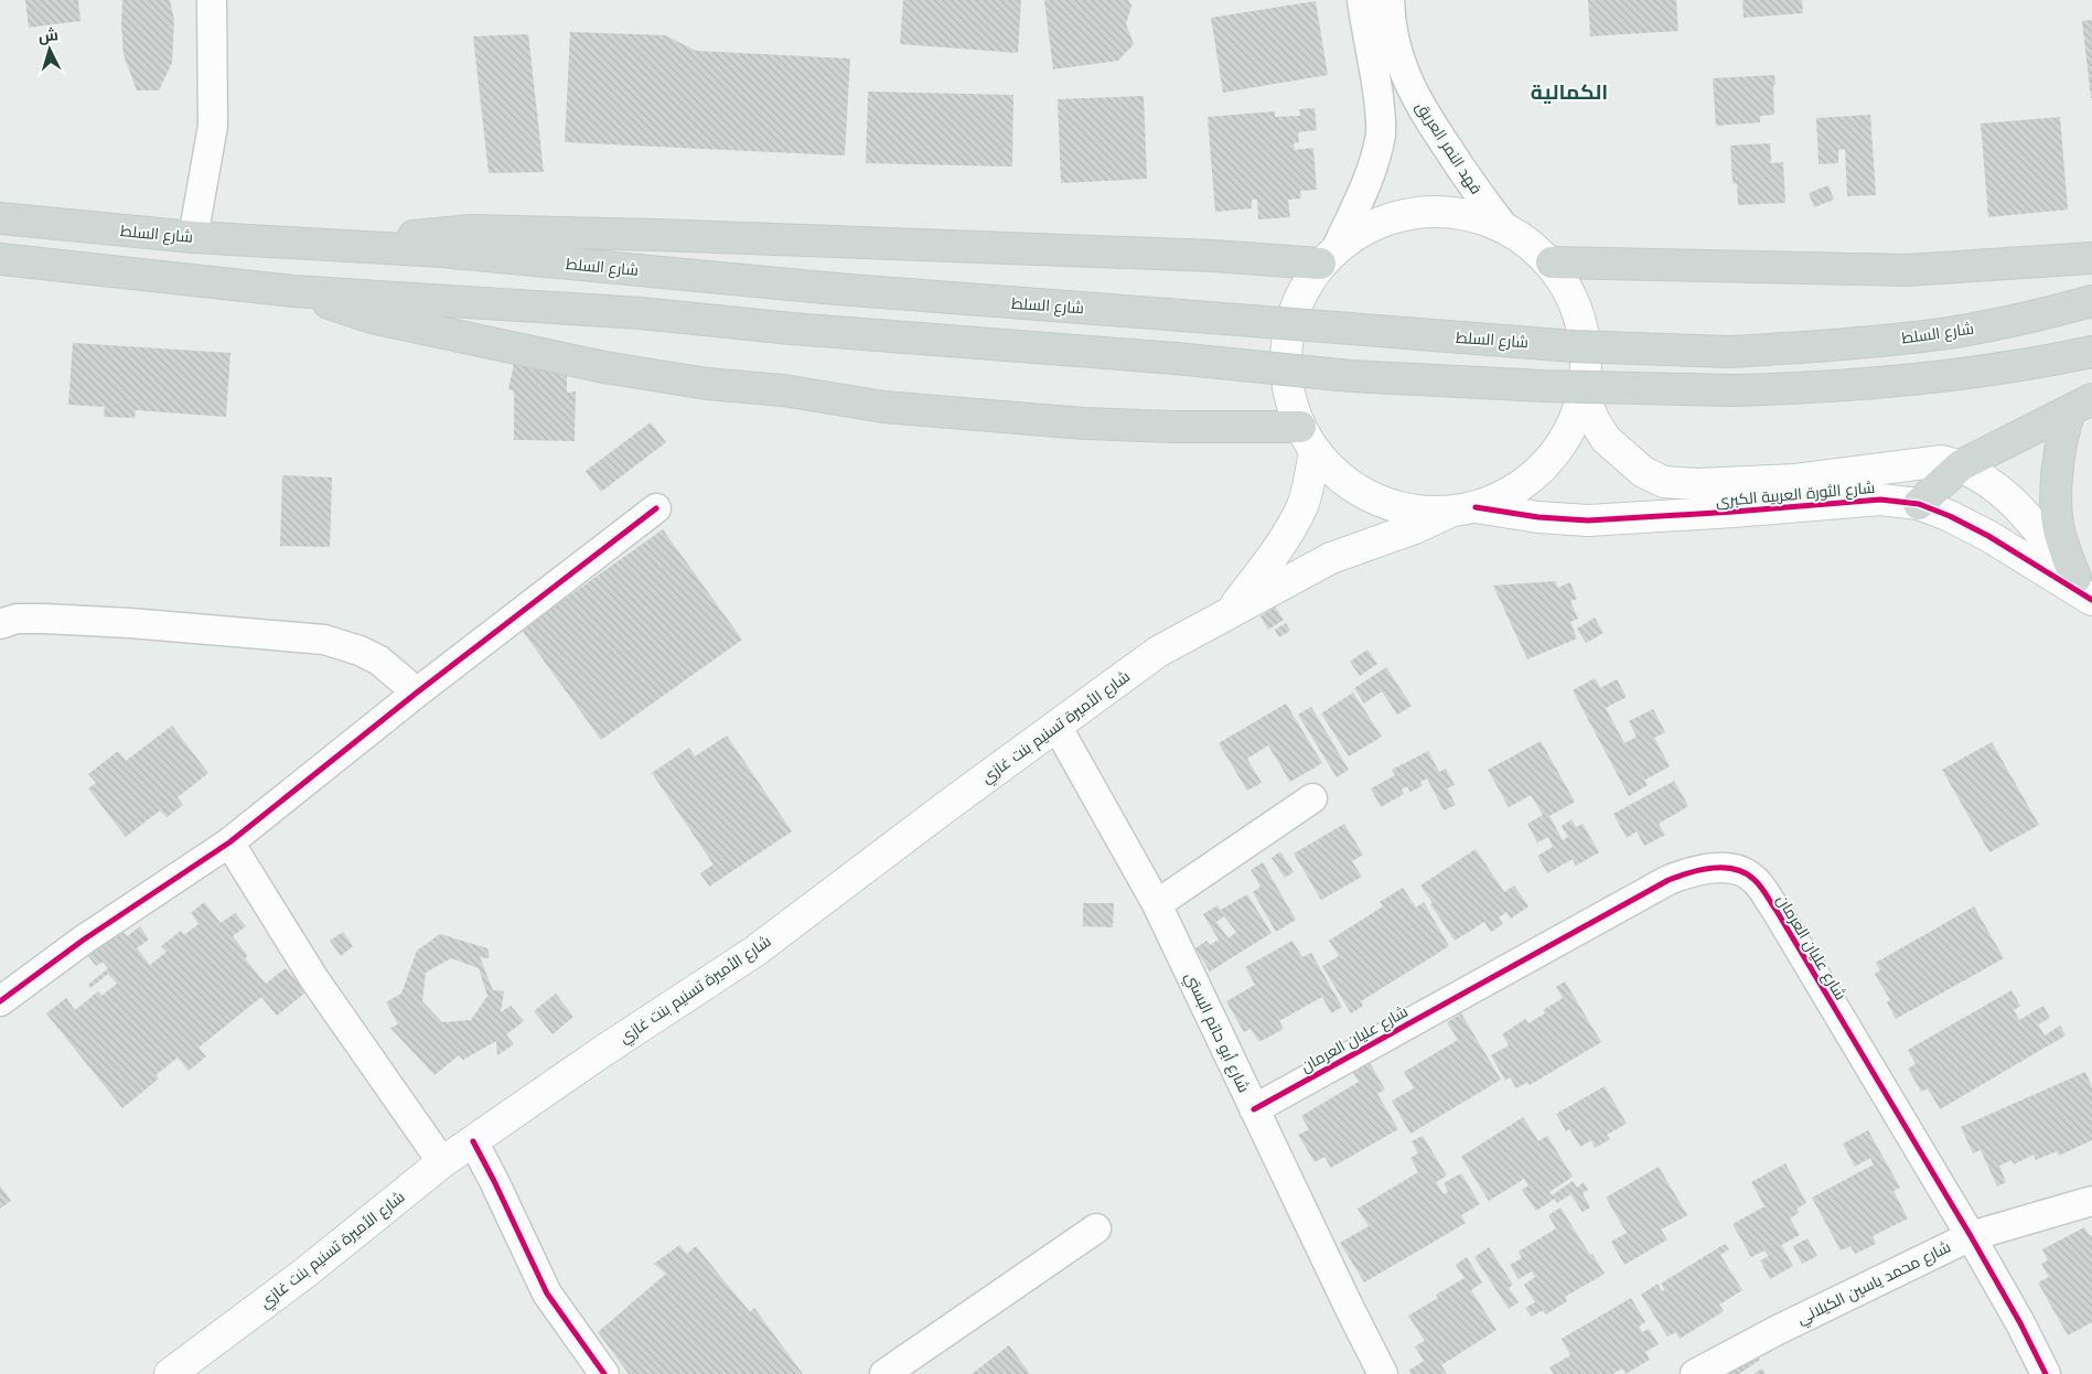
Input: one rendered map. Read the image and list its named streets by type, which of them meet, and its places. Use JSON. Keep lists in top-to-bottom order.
{
  "streets": {
    "main road": ["شارع السلط", "شارع الثورة العربية الكبرى", "شارع الأميرة تسنيم بنت غازي"],
    "street": [
      "فهد النمر العريق",
      "شارع عليان العرمان",
      "شارع أبو حاتم البستي",
      "شارع محمد ياسين الكيلاني"
    ]
  },
  "crossings": [
    ["شارع الثورة العربية الكبرى", "شارع الأميرة تسنيم بنت غازي"],
    ["شارع الأميرة تسنيم بنت غازي", "شارع أبو حاتم البستي"],
    ["شارع عليان العرمان", "شارع أبو حاتم البستي"],
    ["شارع عليان العرمان", "شارع محمد ياسين الكيلاني"]
  ],
  "districts": ["الكمالية"],
  "north": "top"
}
